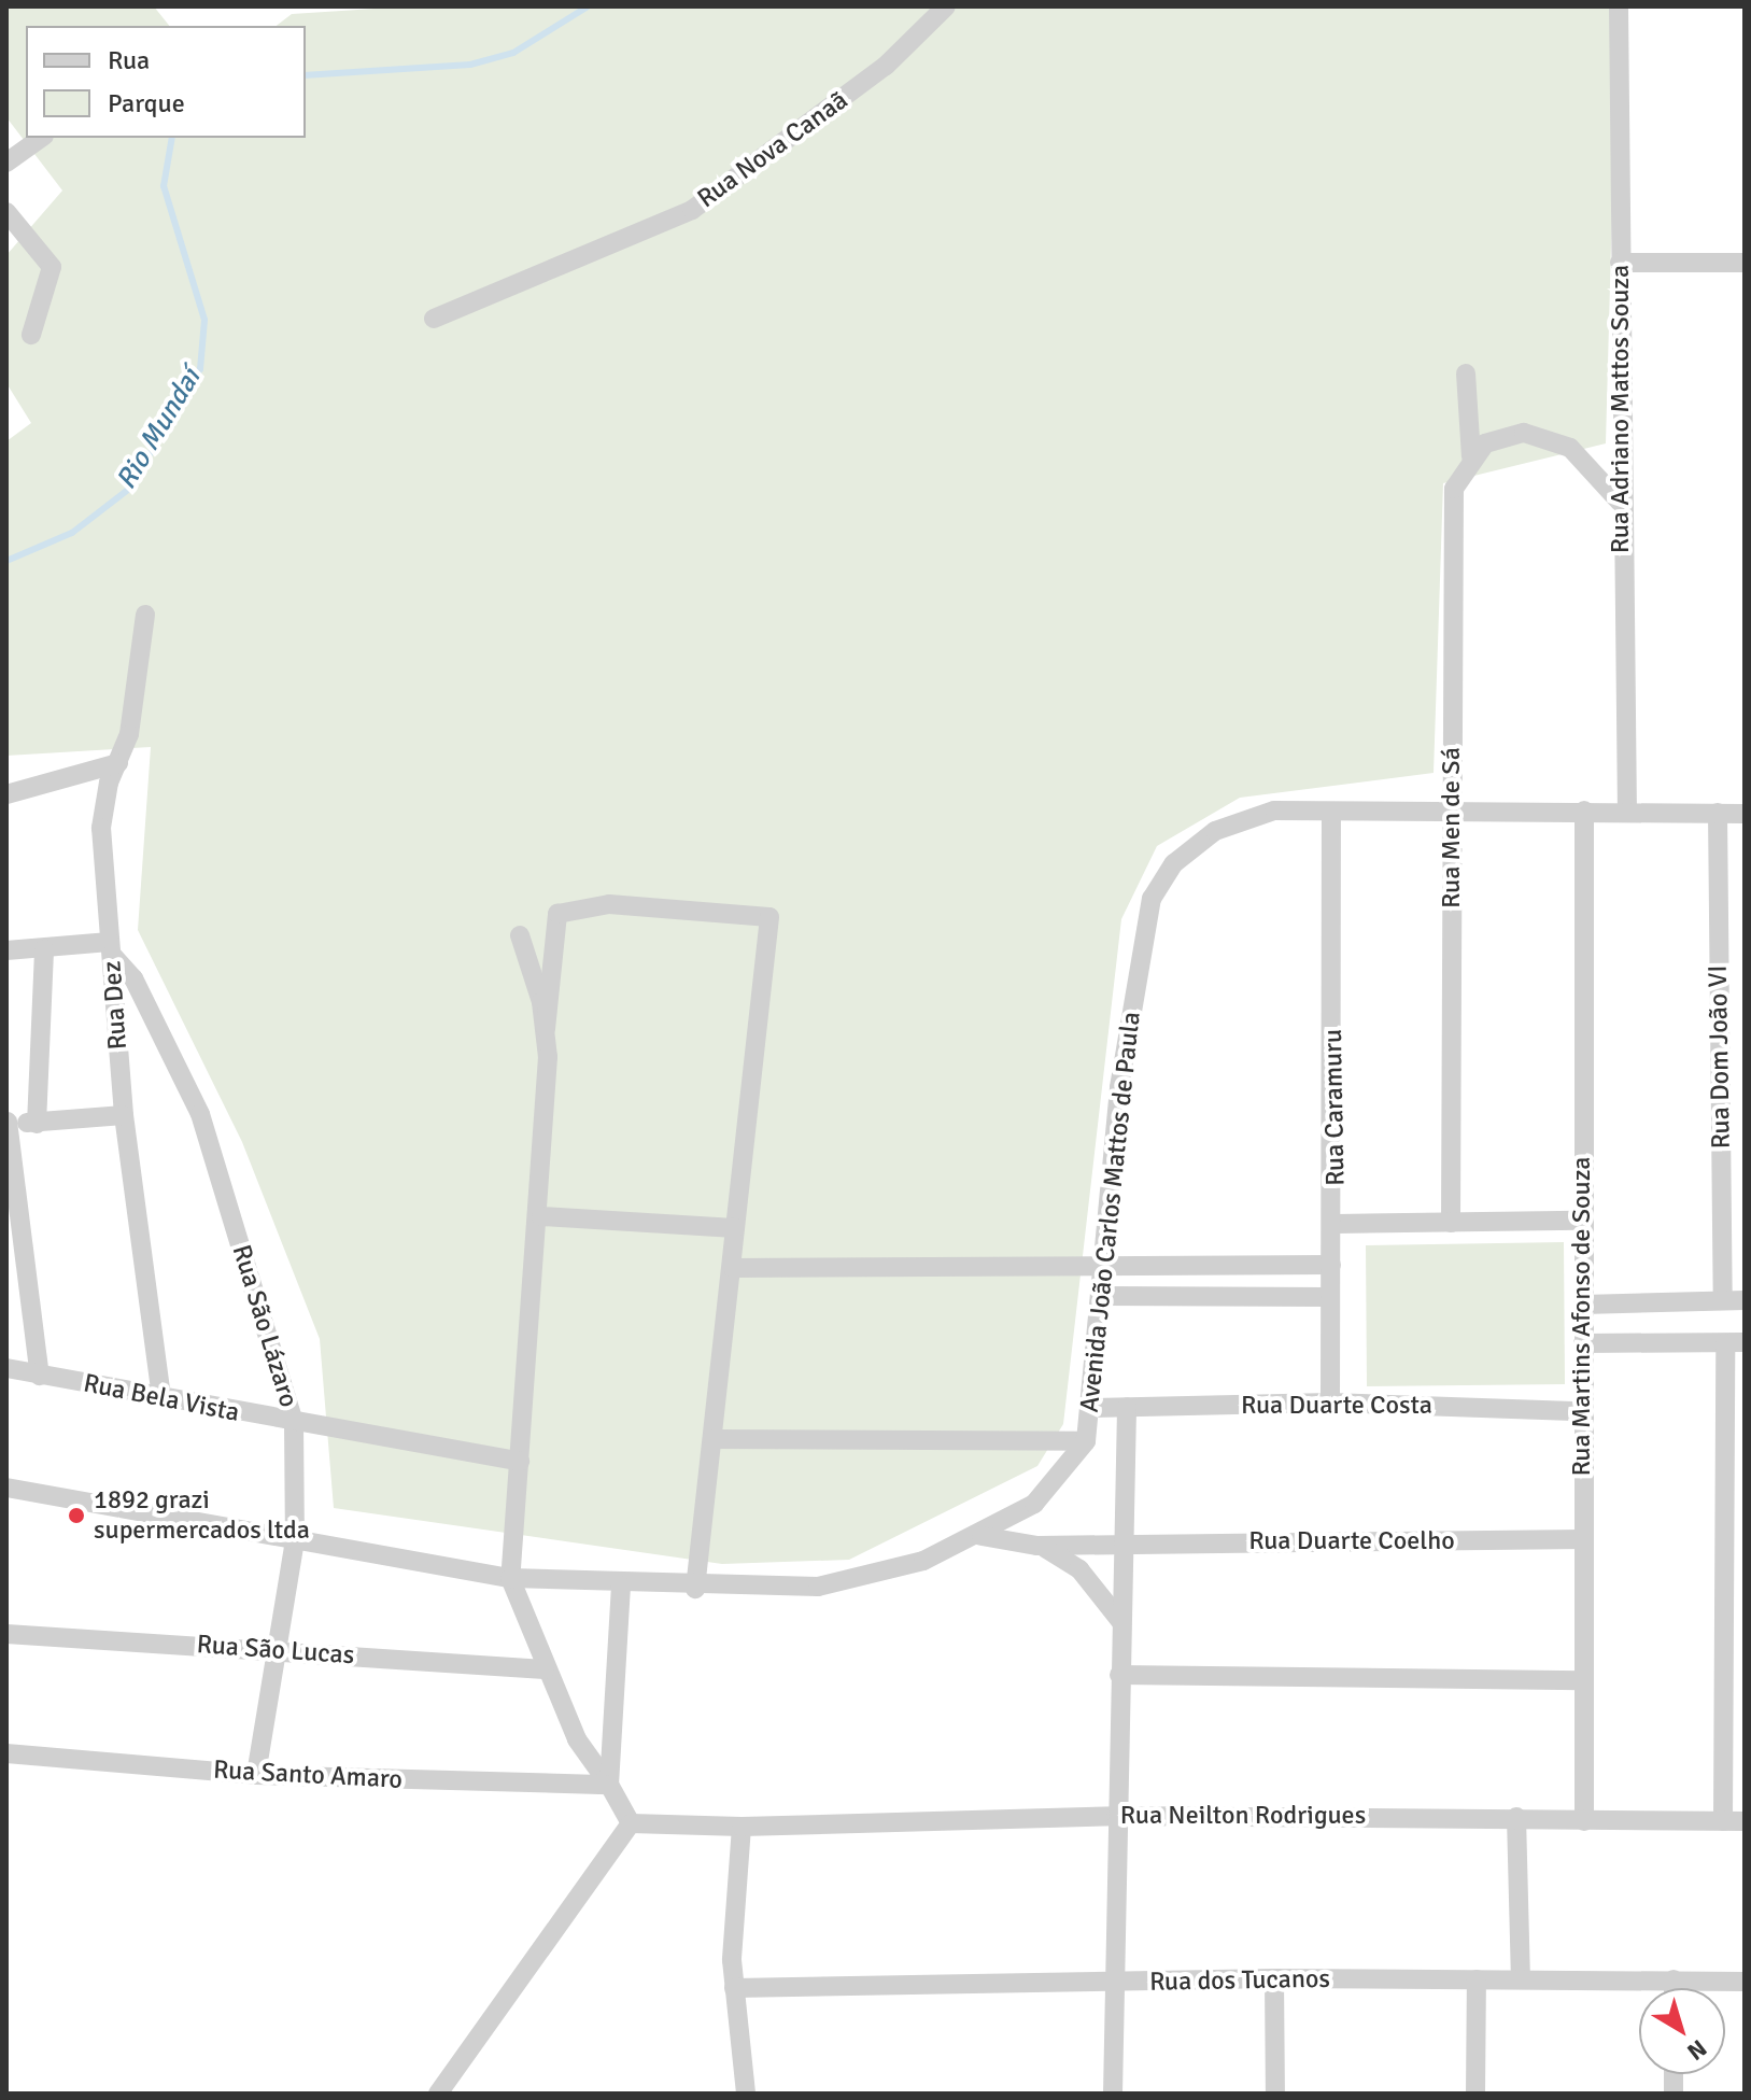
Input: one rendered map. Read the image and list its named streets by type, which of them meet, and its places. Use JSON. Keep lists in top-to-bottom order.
{
  "streets": {
    "street": [
      "Rua Nova Canaã",
      "Rua Adriano Mattos Souza",
      "Rua Men de Sá",
      "Rua Dez",
      "Rua Dom João VI",
      "Rua Caramuru",
      "Avenida João Carlos Mattos de Paula",
      "Rua Martins Afonso de Souza",
      "Rua São Lázaro",
      "Rua Bela Vista",
      "Rua Duarte Costa",
      "Rua Duarte Coelho",
      "Rua São Lucas",
      "Rua Santo Amaro",
      "Rua Neilton Rodrigues",
      "Rua dos Tucanos"
    ]
  },
  "crossings": [
    ["Rua Adriano Mattos Souza", "Avenida João Carlos Mattos de Paula"],
    ["Rua Men de Sá", "Avenida João Carlos Mattos de Paula"],
    ["Rua Dez", "Rua São Lázaro"],
    ["Rua Dez", "Rua Bela Vista"],
    ["Rua Dom João VI", "Avenida João Carlos Mattos de Paula"],
    ["Rua Caramuru", "Avenida João Carlos Mattos de Paula"],
    ["Rua Caramuru", "Rua Duarte Costa"],
    ["Avenida João Carlos Mattos de Paula", "Rua Martins Afonso de Souza"],
    ["Avenida João Carlos Mattos de Paula", "Rua São Lázaro"],
    ["Avenida João Carlos Mattos de Paula", "Rua Duarte Costa"],
    ["Rua Martins Afonso de Souza", "Rua Duarte Costa"],
    ["Rua Martins Afonso de Souza", "Rua Duarte Coelho"],
    ["Rua Martins Afonso de Souza", "Rua Neilton Rodrigues"],
    ["Rua São Lázaro", "Rua Bela Vista"],
    ["Rua São Lázaro", "Rua São Lucas"],
    ["Rua São Lázaro", "Rua Santo Amaro"]
  ],
  "water": ["Rio Mundaí"],
  "places": ["1892 grazi supermercados ltda"],
  "legend": ["Rua", "Parque"],
  "north": "bottom right"
}
